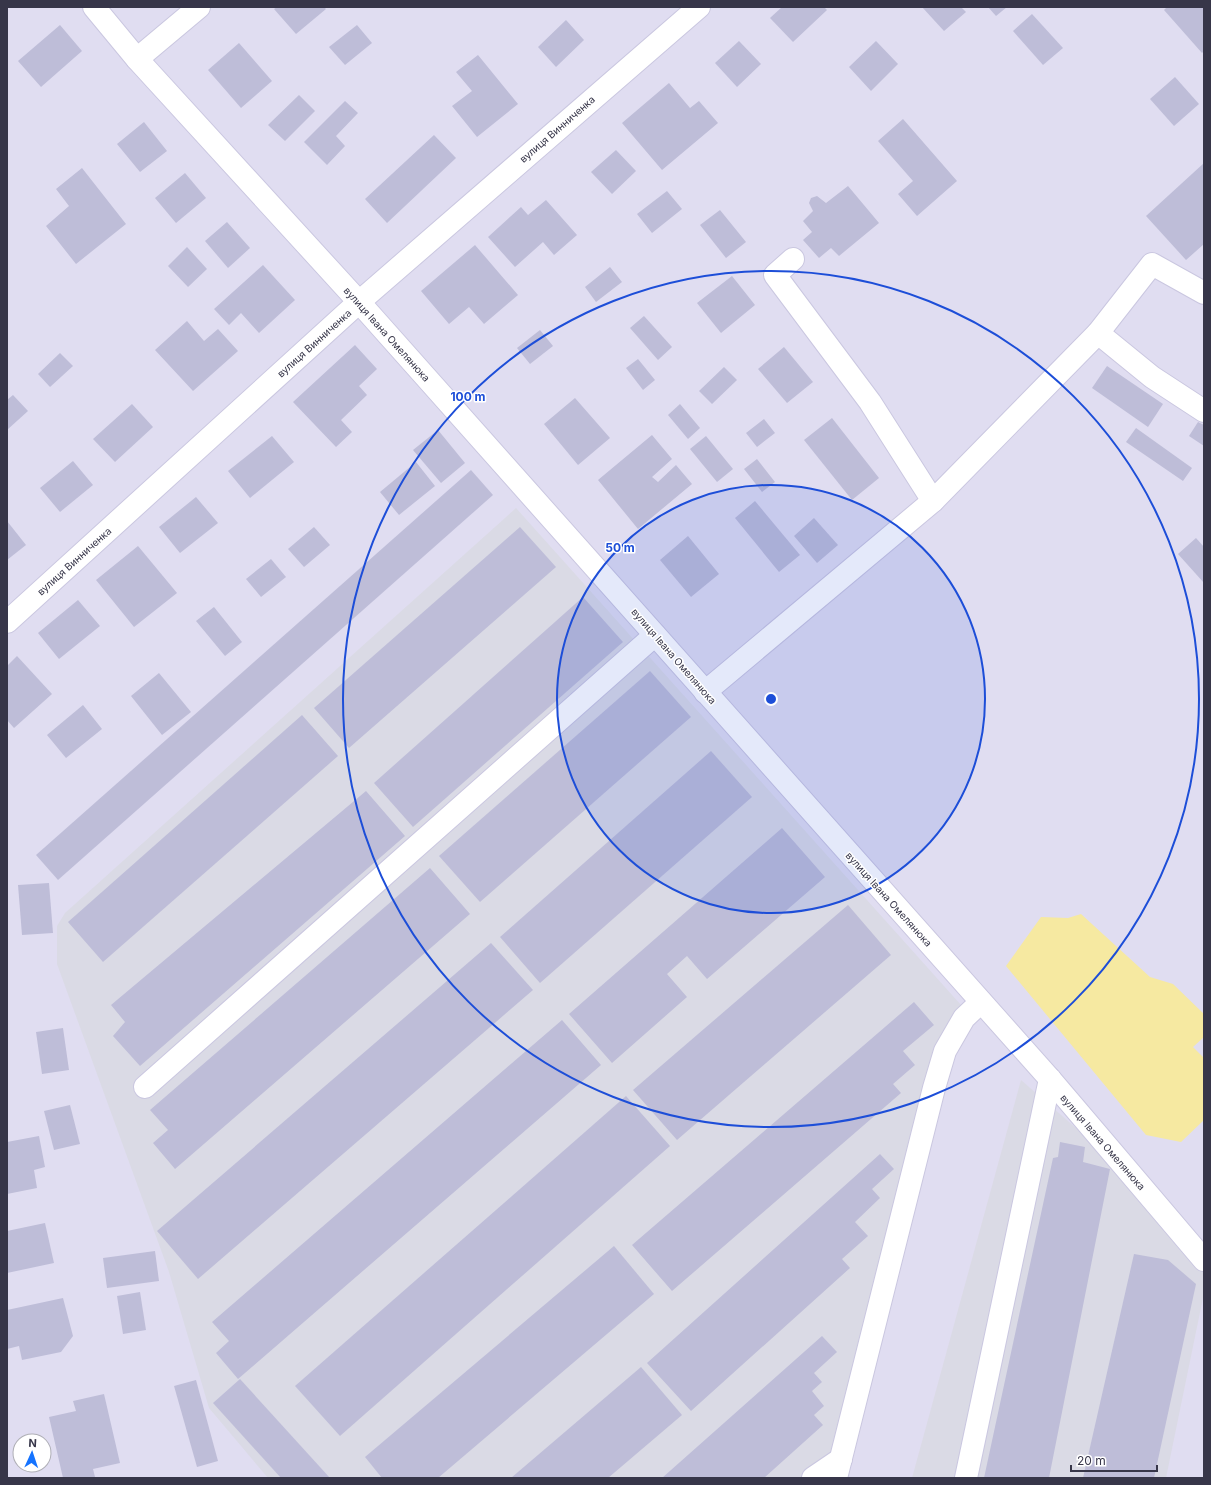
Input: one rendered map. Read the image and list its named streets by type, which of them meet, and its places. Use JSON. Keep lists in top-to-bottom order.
{
  "streets": {
    "street": ["вулиця Винниченка", "вулиця Івана Омелянюка"]
  },
  "crossings": [
    ["вулиця Винниченка", "вулиця Івана Омелянюка"]
  ],
  "scale_bar": "20 m",
  "north": "top",
  "rings": ["100 m", "50 m"]
}
